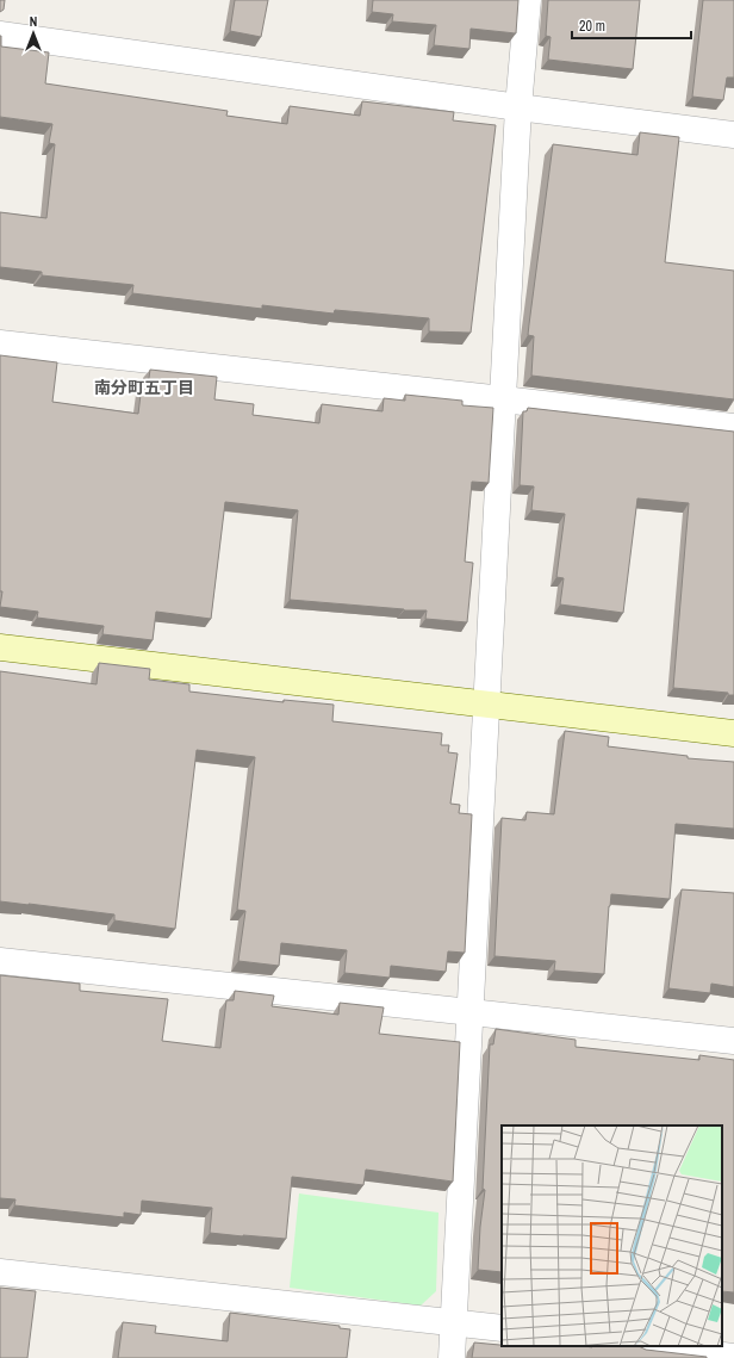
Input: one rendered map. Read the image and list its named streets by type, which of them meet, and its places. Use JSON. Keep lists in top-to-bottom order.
{
  "districts": ["南分町五丁目"],
  "scale_bar": "20 m",
  "north": "top"
}
